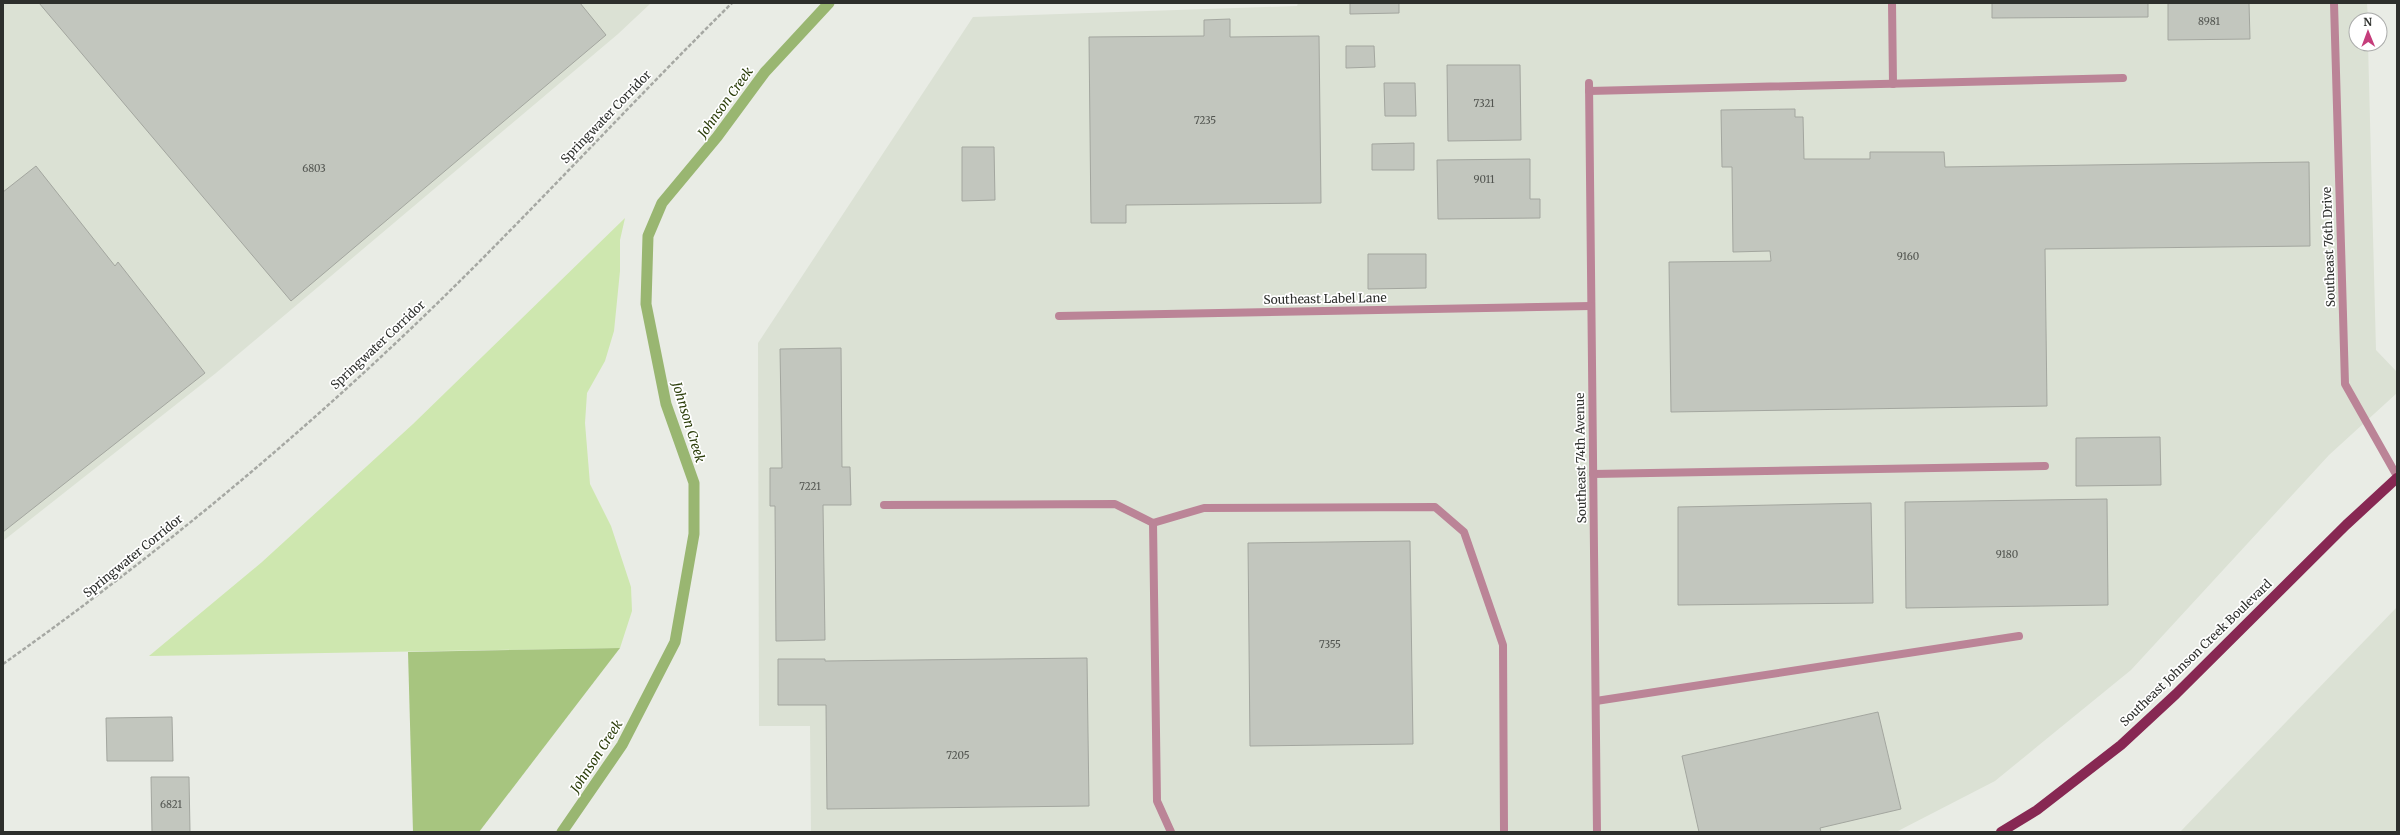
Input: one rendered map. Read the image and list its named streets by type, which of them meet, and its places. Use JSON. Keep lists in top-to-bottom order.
{
  "streets": {
    "main road": ["Southeast Johnson Creek Boulevard"],
    "street": ["Southeast 76th Drive", "Southeast Label Lane", "Southeast 74th Avenue"],
    "path": ["Springwater Corridor"]
  },
  "crossings": [
    ["Southeast 76th Drive", "Southeast Johnson Creek Boulevard"],
    ["Southeast Label Lane", "Southeast 74th Avenue"]
  ],
  "water": ["Johnson Creek"],
  "house_numbers": [
    "8981",
    "7321",
    "7235",
    "6803",
    "9011",
    "9160",
    "7221",
    "9180",
    "7355",
    "7205",
    "6821"
  ],
  "north": "top"
}
